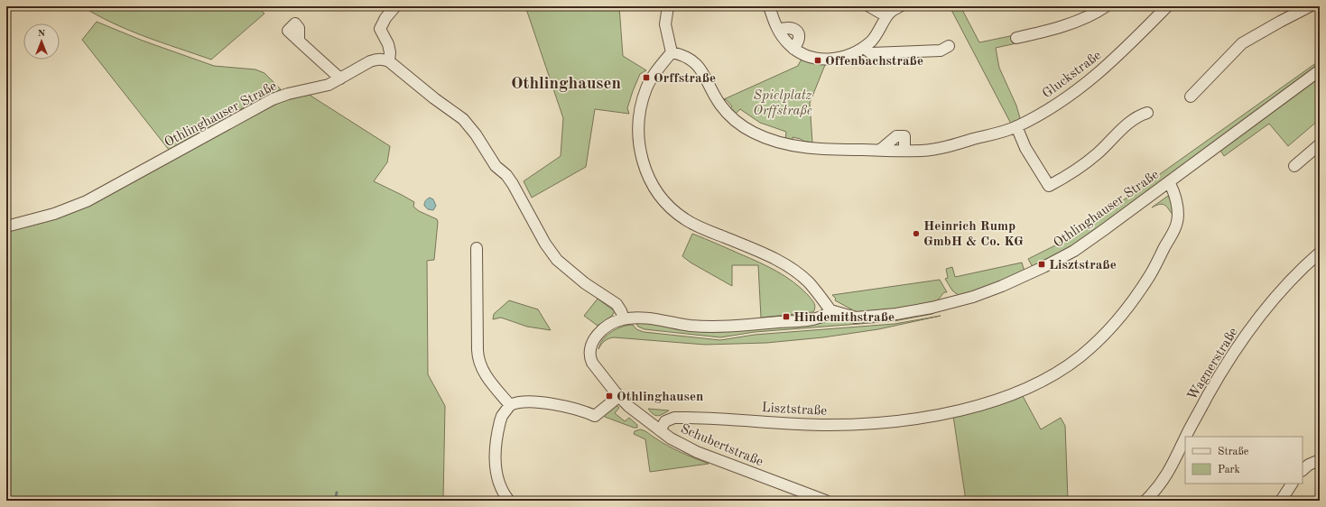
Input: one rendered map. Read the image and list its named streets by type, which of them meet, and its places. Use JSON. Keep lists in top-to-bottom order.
{
  "streets": {
    "street": [
      "Gluckstraße",
      "Othlinghauser Straße",
      "Wagnerstraße",
      "Lisztstraße",
      "Schubertstraße"
    ]
  },
  "crossings": [
    ["Othlinghauser Straße", "Lisztstraße"],
    ["Lisztstraße", "Schubertstraße"]
  ],
  "districts": ["Othlinghausen"],
  "parks": ["Spielplatz Orffstraße"],
  "places": {
    "transit": [
      "Offenbachstraße",
      "Orffstraße",
      "Lisztstraße",
      "Hindemithstraße",
      "Othlinghausen"
    ],
    "other": ["Heinrich Rump GmbH & Co. KG"]
  },
  "legend": ["Straße", "Park"],
  "north": "top"
}
